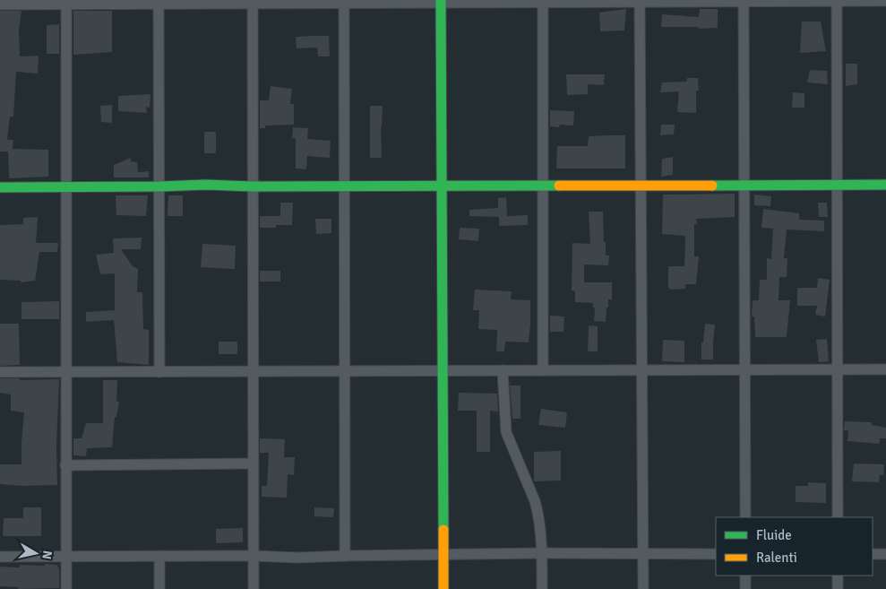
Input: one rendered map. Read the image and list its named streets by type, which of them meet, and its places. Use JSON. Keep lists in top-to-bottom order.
{
  "legend": ["Fluide", "Ralenti"],
  "north": "right"
}
